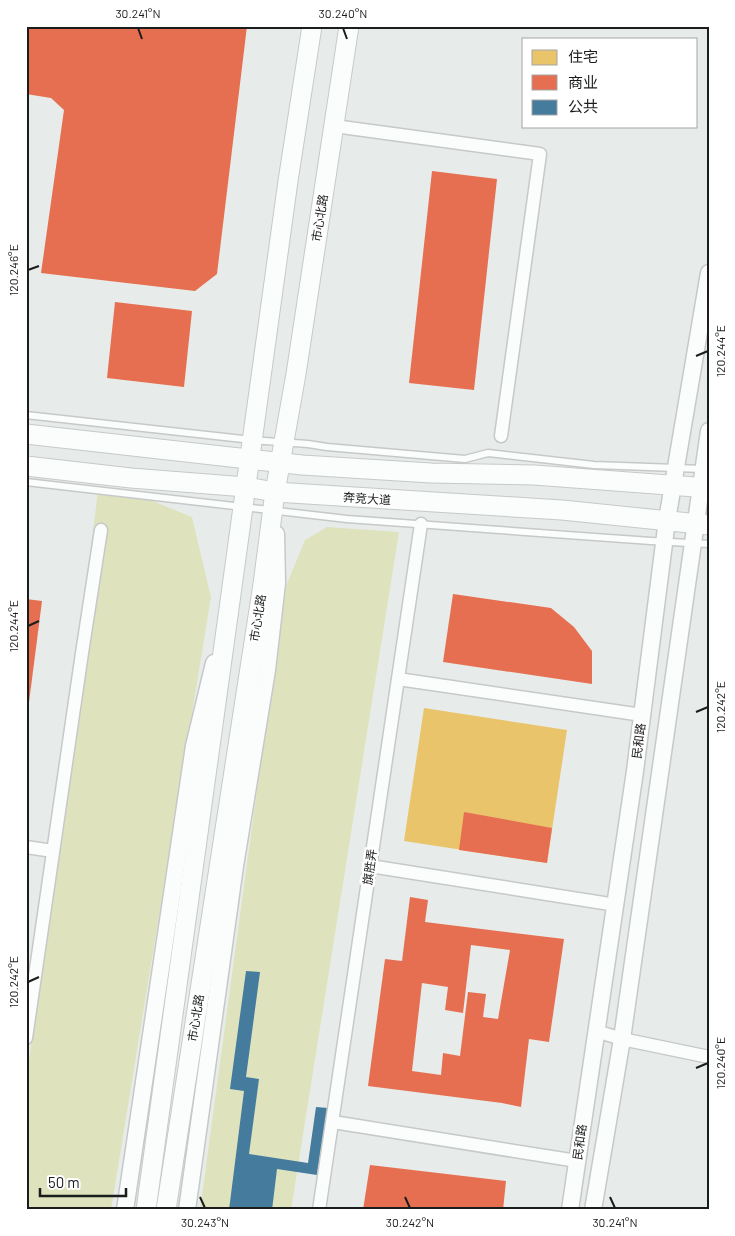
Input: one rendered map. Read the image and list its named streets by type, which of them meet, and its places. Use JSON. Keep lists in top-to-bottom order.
{
  "streets": {
    "main road": ["市心北路", "奔竞大道", "民和路"],
    "street": ["旗胜弄"]
  },
  "crossings": [
    ["市心北路", "奔竞大道"],
    ["奔竞大道", "民和路"]
  ],
  "legend": ["住宅", "商业", "公共"],
  "scale_bar": "50 m",
  "coordinates": [
    "30.241°N",
    "30.240°N",
    "120.246°E",
    "120.244°E",
    "120.242°E",
    "120.240°E",
    "30.243°N",
    "30.242°N"
  ]
}
